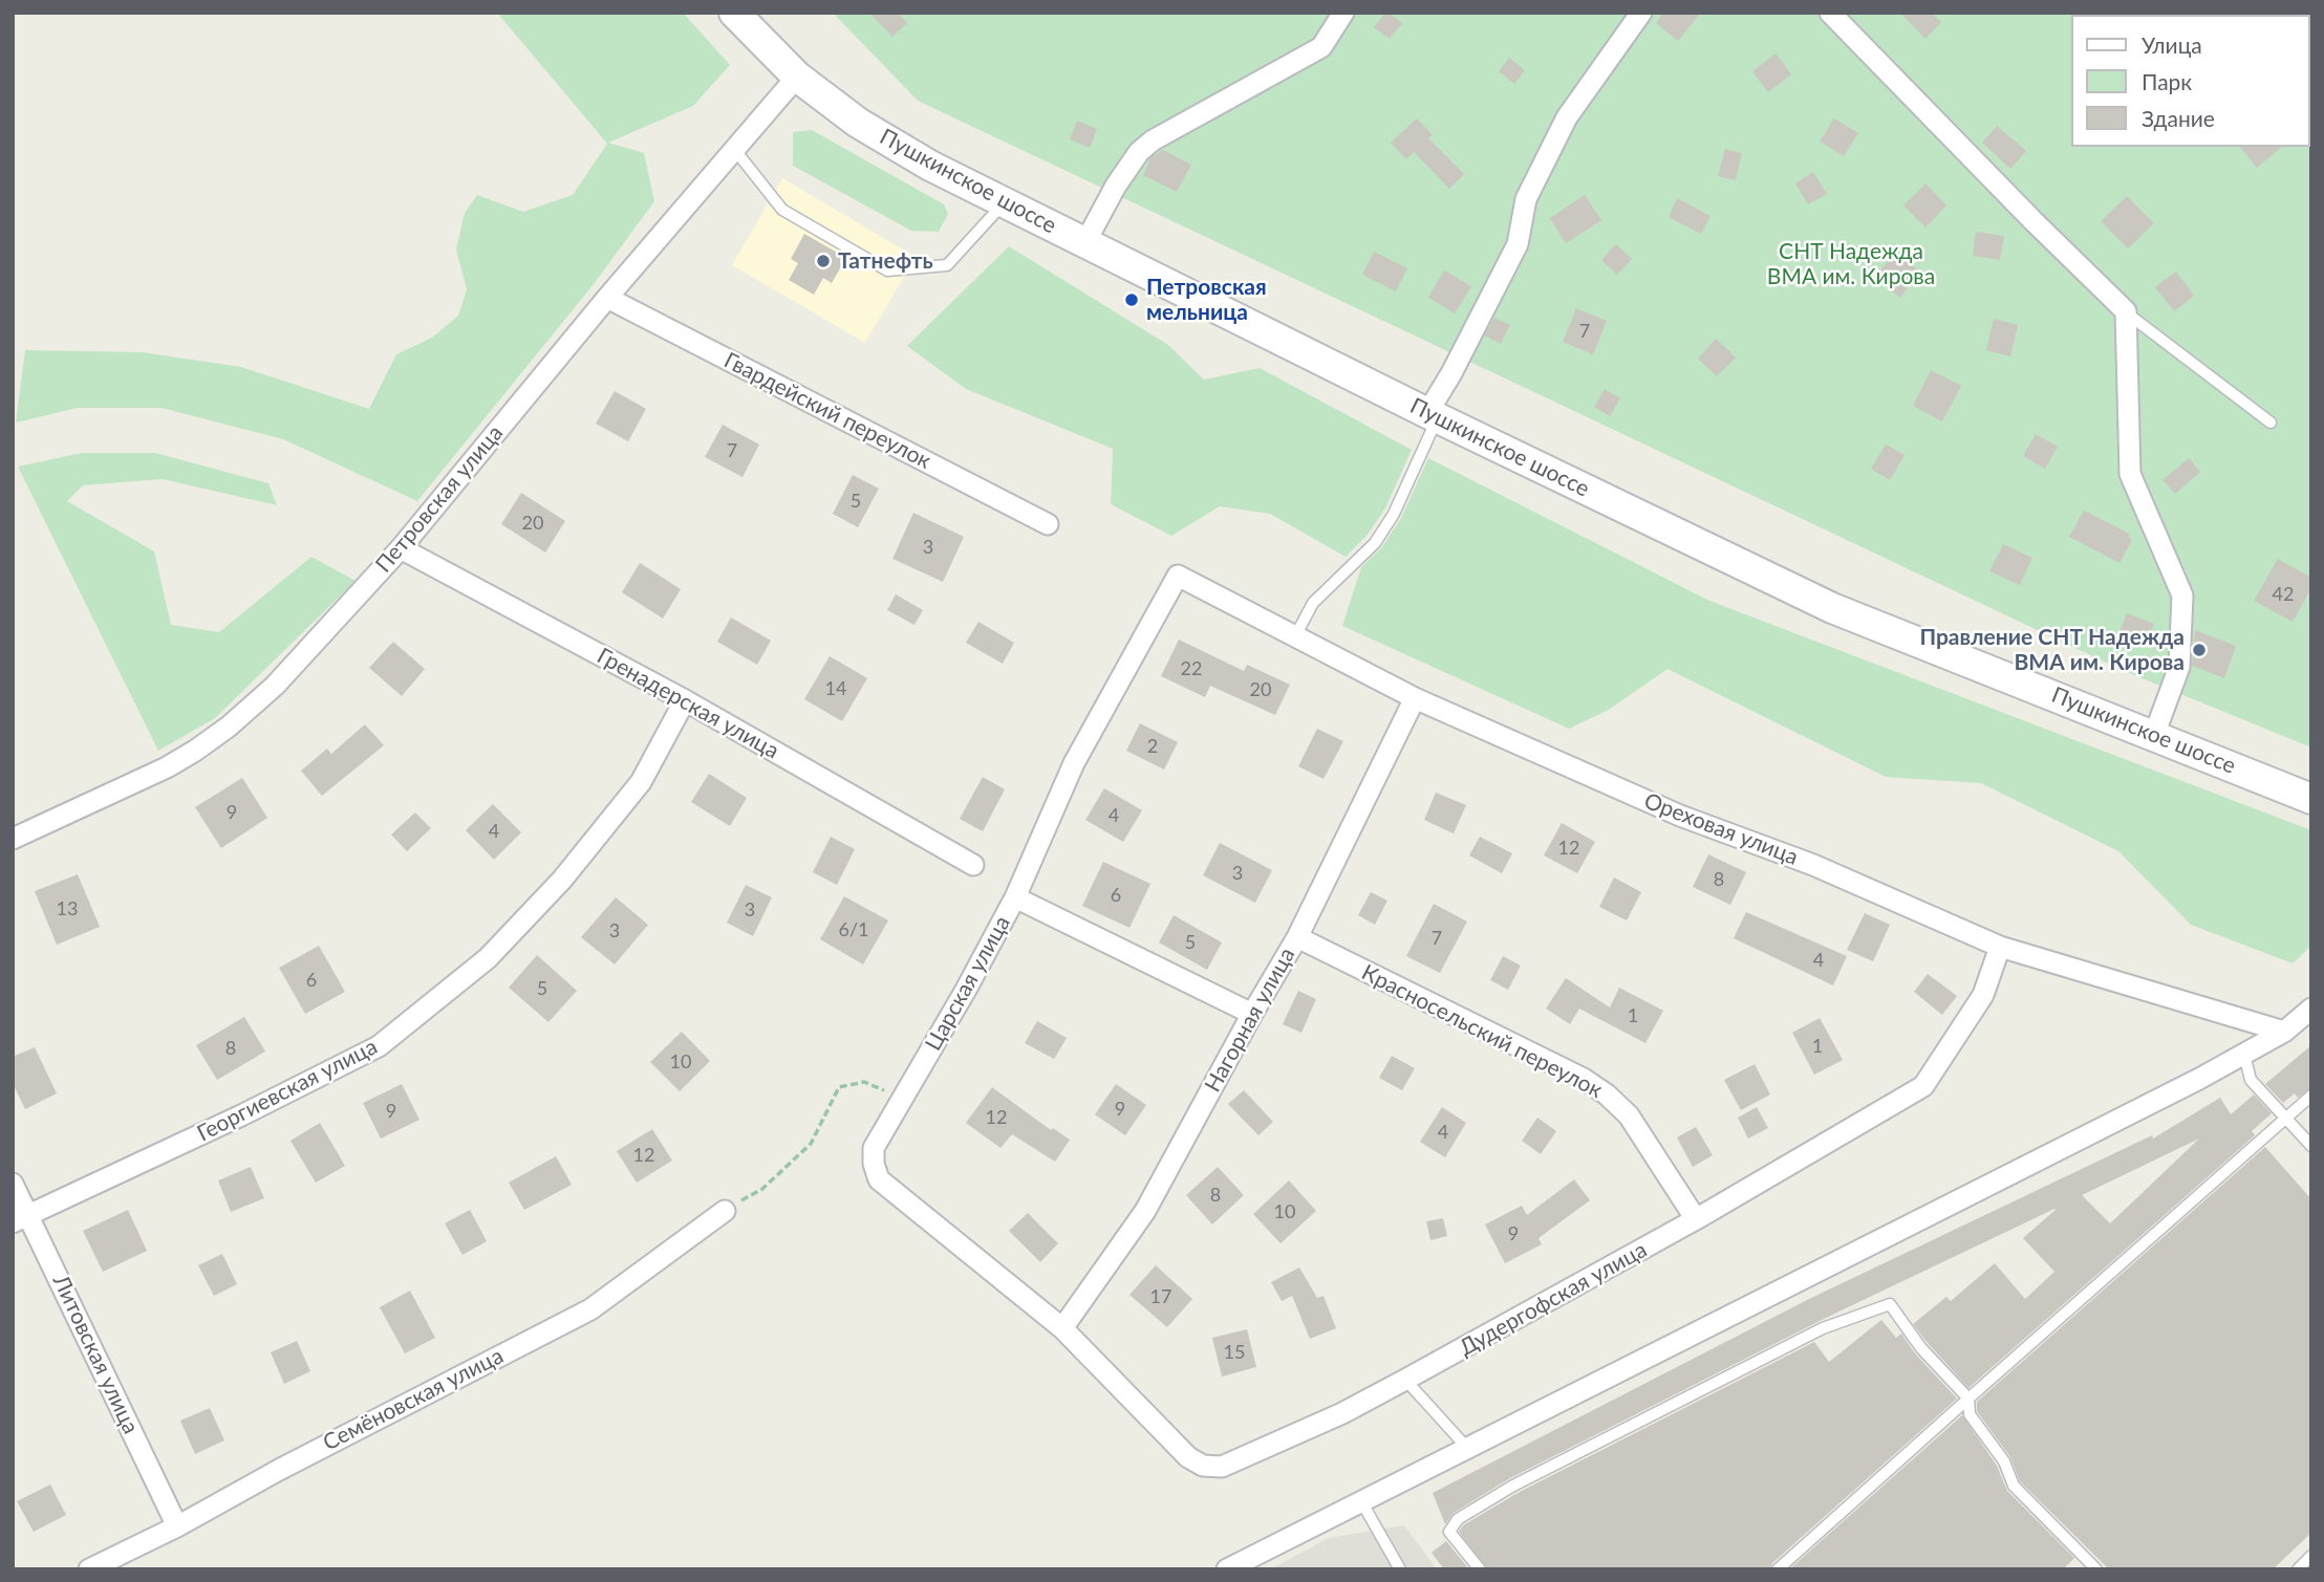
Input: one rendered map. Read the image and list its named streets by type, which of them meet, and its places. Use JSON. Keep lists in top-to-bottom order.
{
  "streets": {
    "main road": ["Пушкинское шоссе"],
    "street": [
      "Гвардейский переулок",
      "Петровская улица",
      "Гренадерская улица",
      "Ореховая улица",
      "Царская улица",
      "Нагорная улица",
      "Красносельский переулок",
      "Георгиевская улица",
      "Дудергофская улица",
      "Литовская улица",
      "Семёновская улица"
    ]
  },
  "crossings": [
    ["Пушкинское шоссе", "Петровская улица"],
    ["Гвардейский переулок", "Петровская улица"],
    ["Петровская улица", "Гренадерская улица"],
    ["Гренадерская улица", "Георгиевская улица"],
    ["Ореховая улица", "Царская улица"],
    ["Ореховая улица", "Нагорная улица"],
    ["Ореховая улица", "Дудергофская улица"],
    ["Царская улица", "Нагорная улица"],
    ["Царская улица", "Дудергофская улица"],
    ["Нагорная улица", "Красносельский переулок"],
    ["Нагорная улица", "Дудергофская улица"],
    ["Красносельский переулок", "Дудергофская улица"],
    ["Георгиевская улица", "Литовская улица"],
    ["Литовская улица", "Семёновская улица"]
  ],
  "parks": ["СНТ Надежда ВМА им. Кирова"],
  "places": ["Татнефть", "Петровская мельница", "Правление СНТ Надежда ВМА им. Кирова"],
  "house_numbers": [
    "7",
    "7",
    "5",
    "20",
    "3",
    "42",
    "22",
    "14",
    "20",
    "2",
    "9",
    "4",
    "4",
    "12",
    "3",
    "8",
    "6",
    "13",
    "3",
    "6/1",
    "3",
    "7",
    "5",
    "4",
    "6",
    "5",
    "1",
    "1",
    "8",
    "10",
    "9",
    "9",
    "12",
    "4",
    "12",
    "8",
    "10",
    "9",
    "17",
    "15"
  ],
  "legend": ["Улица", "Парк", "Здание"]
}
